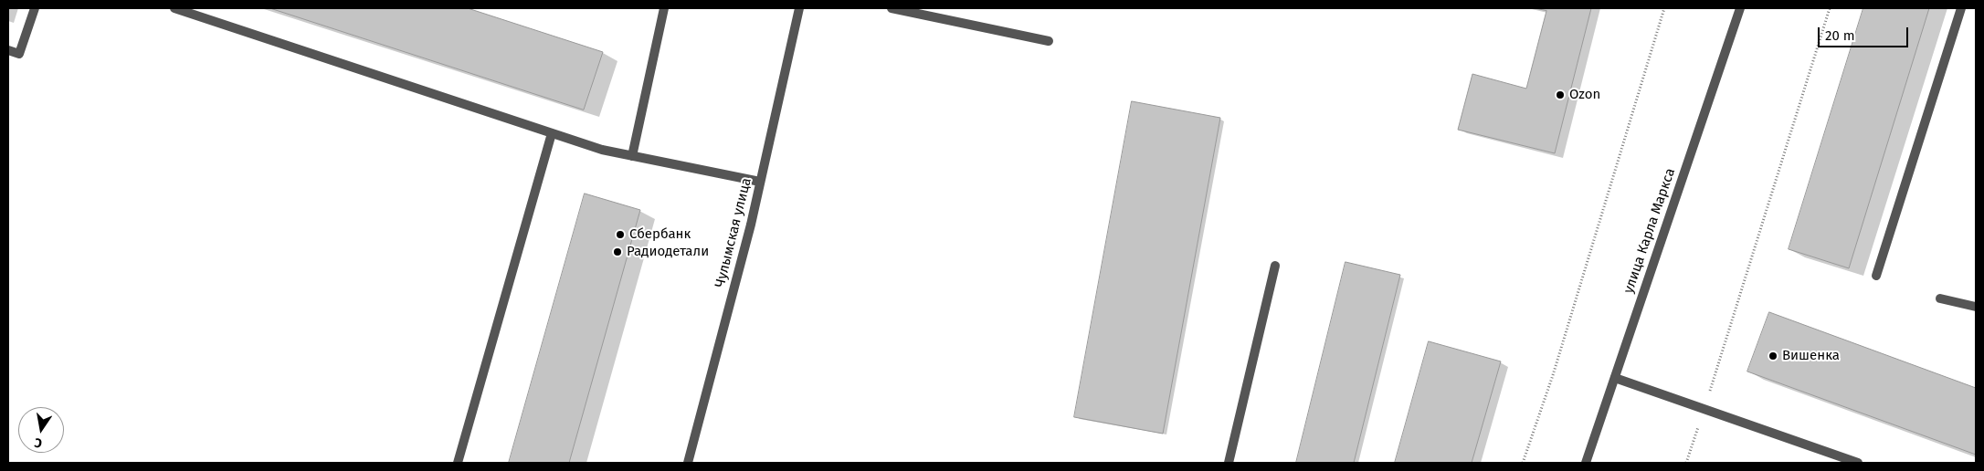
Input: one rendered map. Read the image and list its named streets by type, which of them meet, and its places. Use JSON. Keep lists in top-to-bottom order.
{
  "streets": {
    "street": ["улица Карла Маркса", "Чулымская улица"]
  },
  "places": [
    "Ozon",
    "Сбербанк",
    "Радиодетали",
    "Вишенка"
  ],
  "scale_bar": "20 m",
  "north": "bottom"
}
